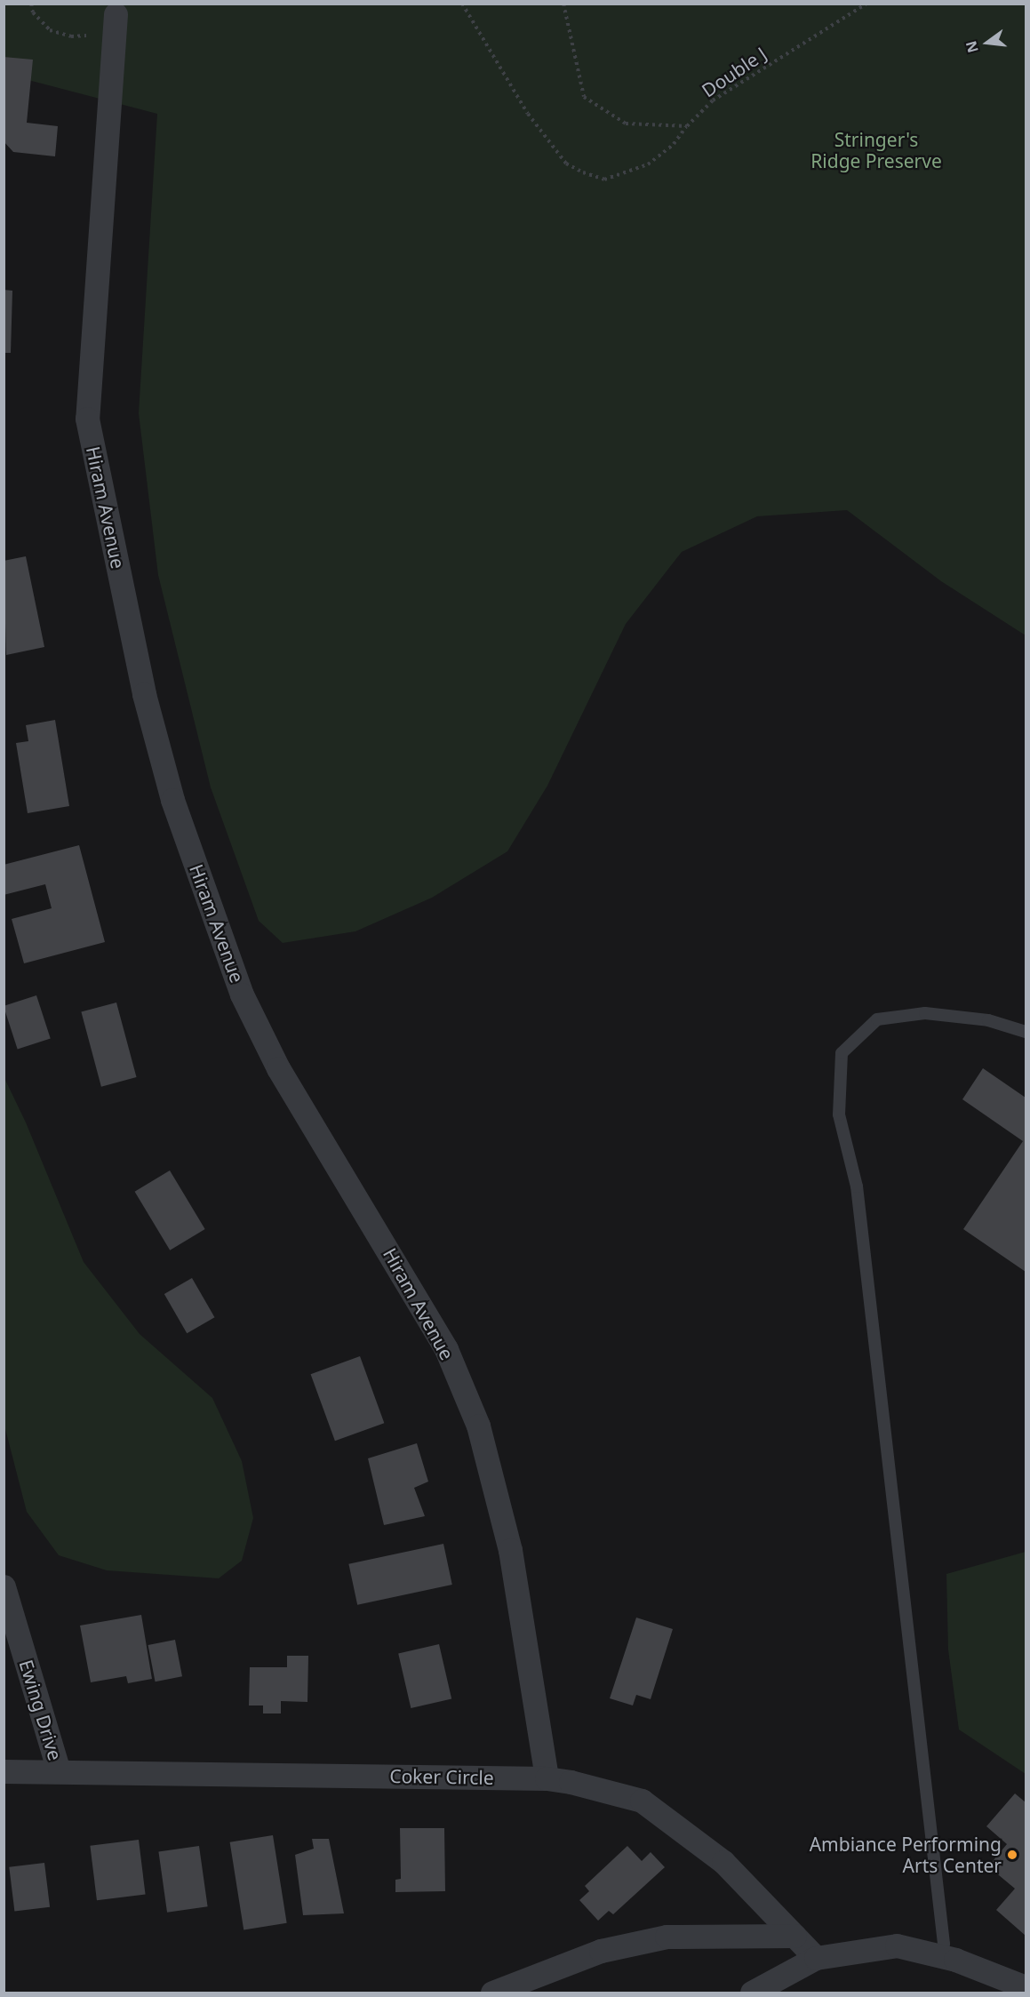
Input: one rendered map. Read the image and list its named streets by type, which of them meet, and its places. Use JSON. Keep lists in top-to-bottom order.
{
  "streets": {
    "street": ["Hiram Avenue", "Ewing Drive", "Coker Circle"],
    "path": ["Double J"]
  },
  "crossings": [
    ["Hiram Avenue", "Coker Circle"],
    ["Ewing Drive", "Coker Circle"]
  ],
  "parks": ["Stringer's Ridge Preserve"],
  "places": ["Ambiance Performing Arts Center"],
  "north": "left"
}
